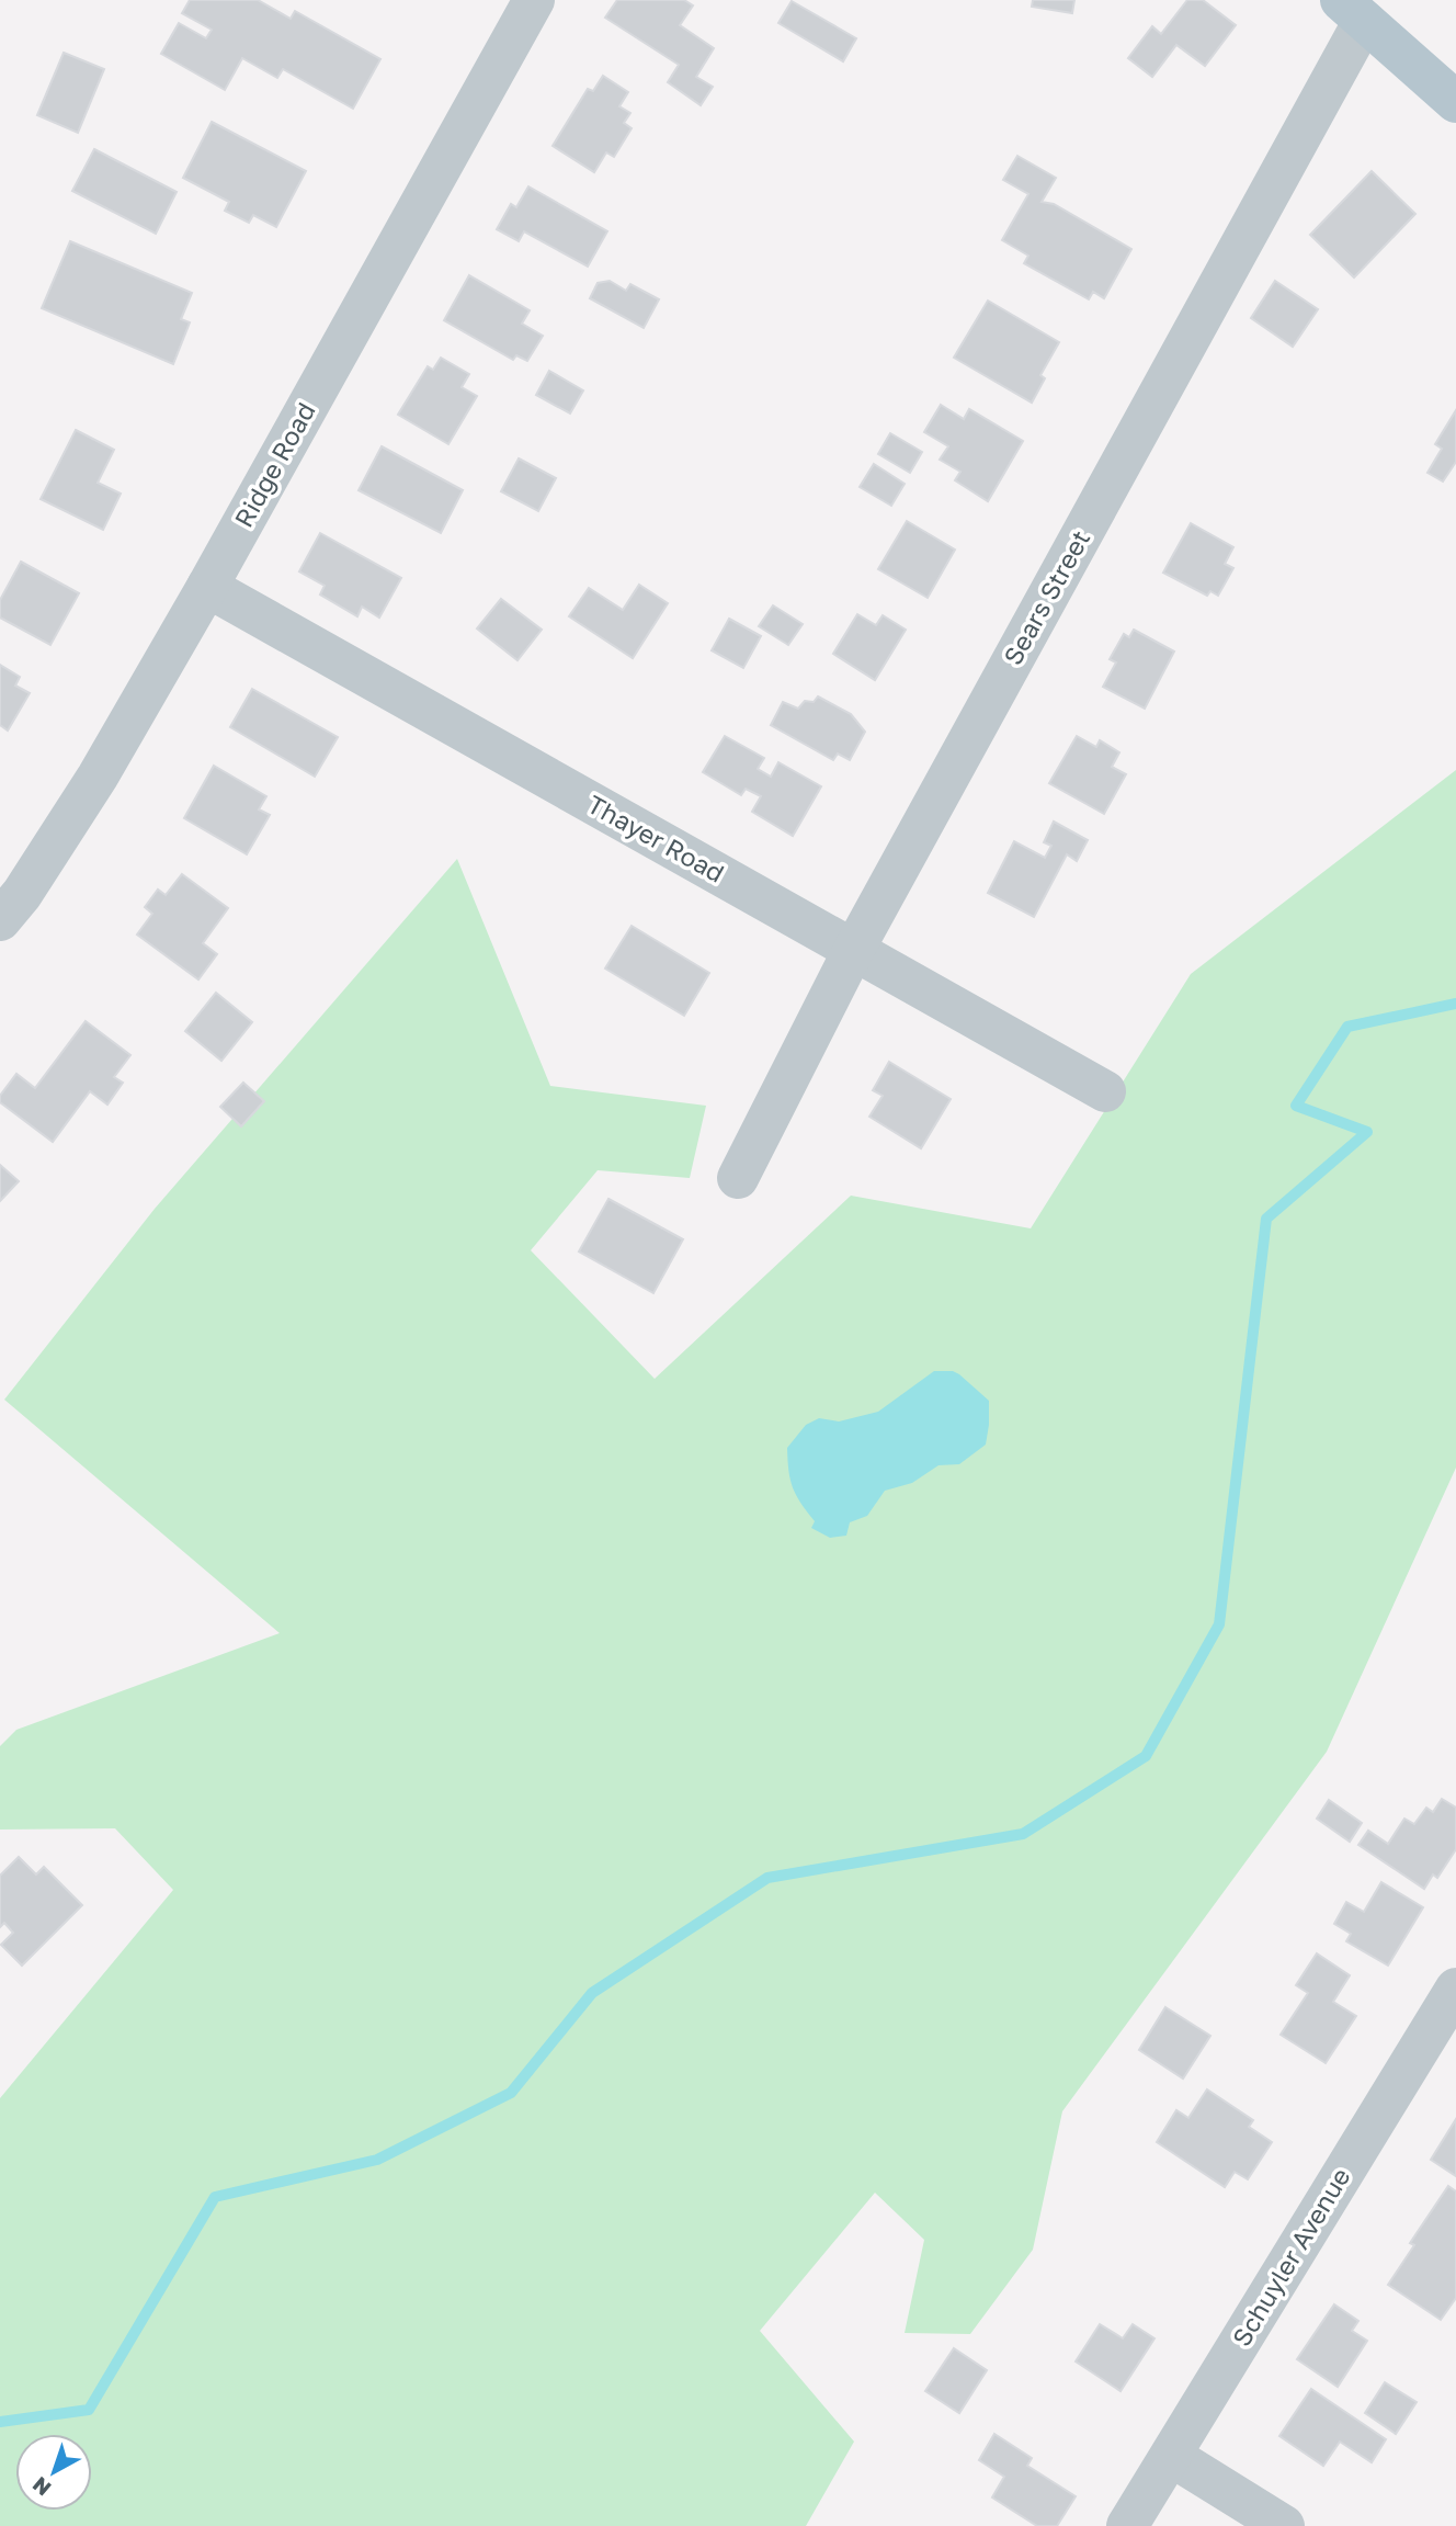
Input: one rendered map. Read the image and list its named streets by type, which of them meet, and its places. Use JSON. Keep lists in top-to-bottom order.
{
  "streets": {
    "street": [
      "Ridge Road",
      "Sears Street",
      "Thayer Road",
      "Schuyler Avenue"
    ]
  },
  "crossings": [
    ["Ridge Road", "Thayer Road"],
    ["Sears Street", "Thayer Road"]
  ],
  "north": "bottom left"
}
